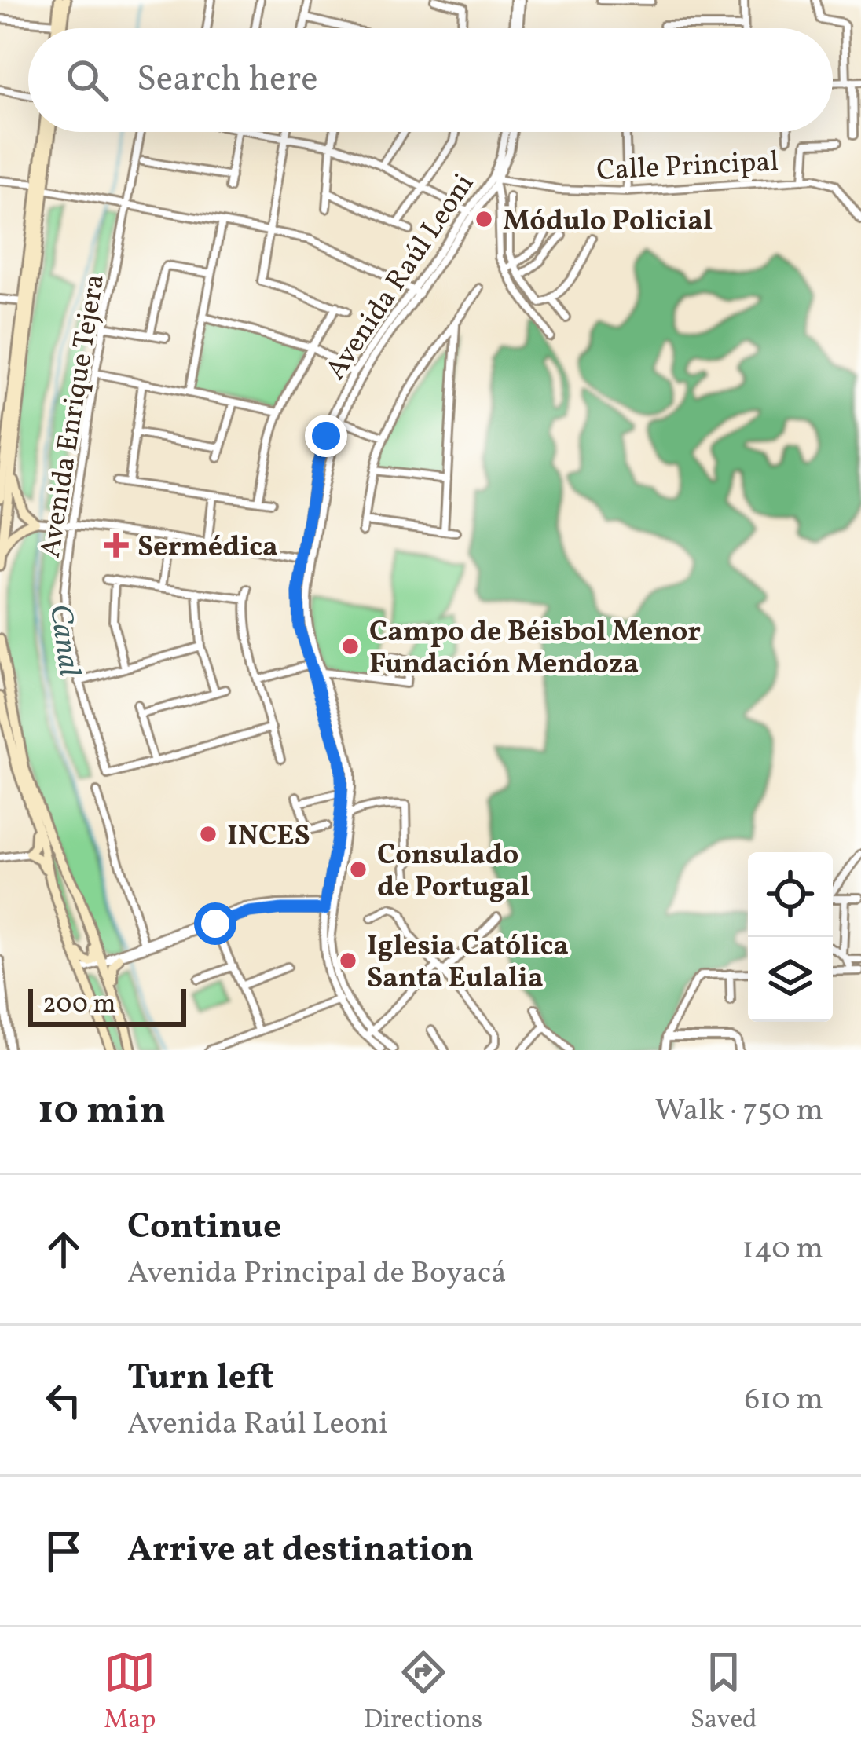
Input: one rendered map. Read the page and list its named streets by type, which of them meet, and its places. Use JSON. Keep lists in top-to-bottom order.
{
  "streets": {
    "street": ["Calle Principal", "Avenida Raúl Leoni", "Avenida Enrique Tejera"]
  },
  "crossings": [
    ["Calle Principal", "Avenida Raúl Leoni"]
  ],
  "water": ["Canal"],
  "places": {
    "other": [
      "Módulo Policial",
      "Campo de Béisbol Menor Fundación Mendoza",
      "INCES",
      "Consulado de Portugal",
      "Iglesia Católica Santa Eulalia"
    ],
    "health": ["Sermédica"]
  },
  "scale_bar": "200 m",
  "page": {
    "search": "Search here",
    "scale": "200 m",
    "heading": ["10 min", "Walk · 750 m"],
    "list": [
      ["Continue", "Avenida Principal de Boyacá", "140 m"],
      ["Turn left", "Avenida Raúl Leoni", "610 m"],
      "Arrive at destination"
    ],
    "nav": ["Map", "Directions", "Saved"]
  }
}
